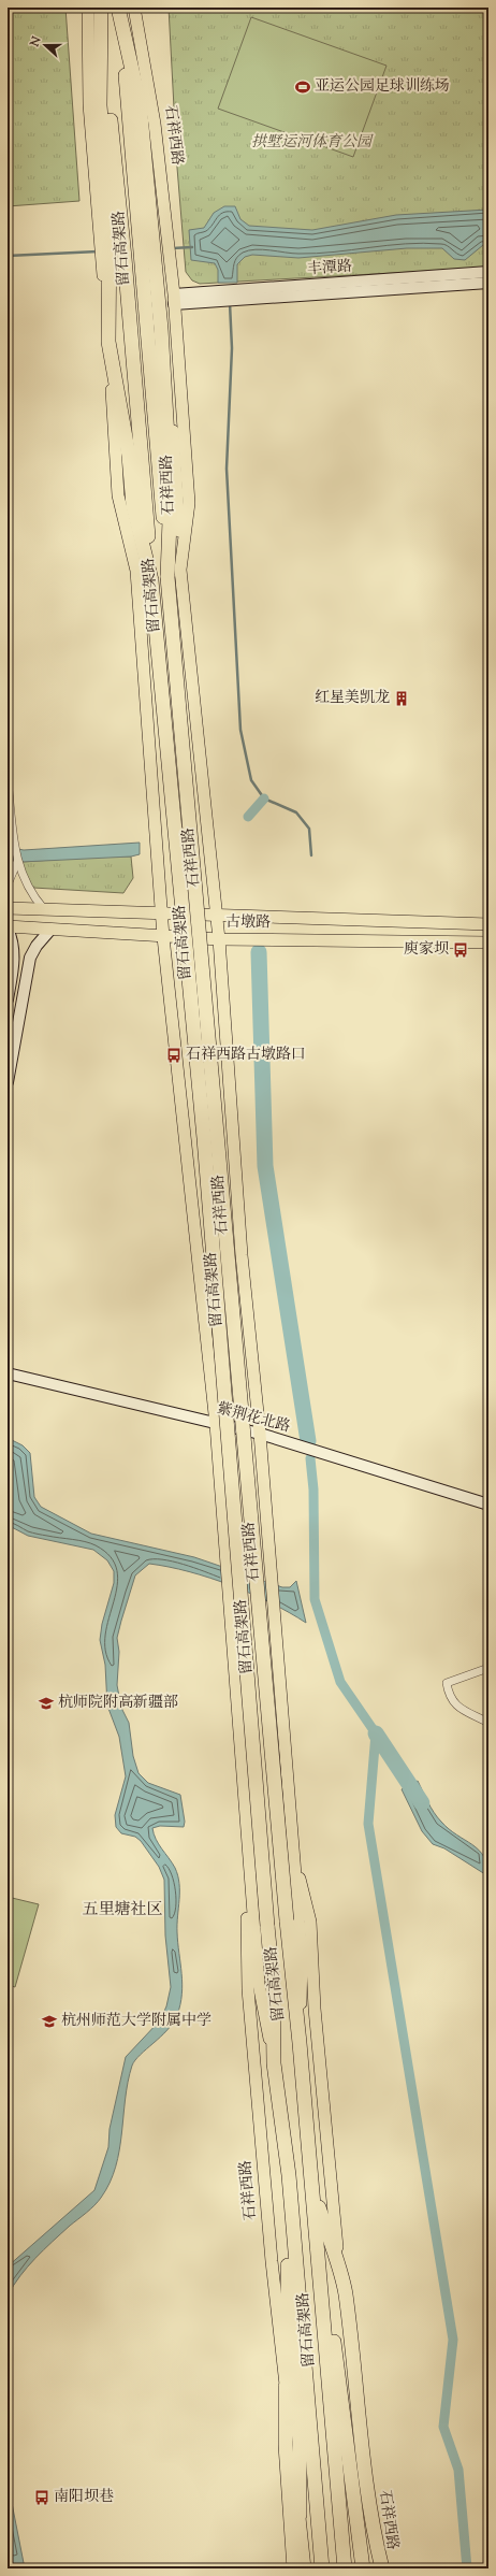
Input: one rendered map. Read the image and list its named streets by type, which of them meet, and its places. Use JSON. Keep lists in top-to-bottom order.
{
  "streets": {
    "highway": ["石祥西路", "留石高架路"],
    "main road": ["丰潭路", "古墩路", "紫荆花北路"]
  },
  "crossings": [
    ["石祥西路", "留石高架路"],
    ["石祥西路", "丰潭路"],
    ["石祥西路", "古墩路"],
    ["石祥西路", "紫荆花北路"]
  ],
  "districts": ["五里塘社区"],
  "parks": ["拱墅运河体育公园"],
  "places": {
    "sports": ["亚运公园足球训练场"],
    "building": ["红星美凯龙"],
    "bus stop": ["庾家坝", "石祥西路古墩路口", "南阳坝巷"],
    "school or university": ["杭师院附高新疆部", "杭州师范大学附属中学"]
  },
  "north": "left"
}
